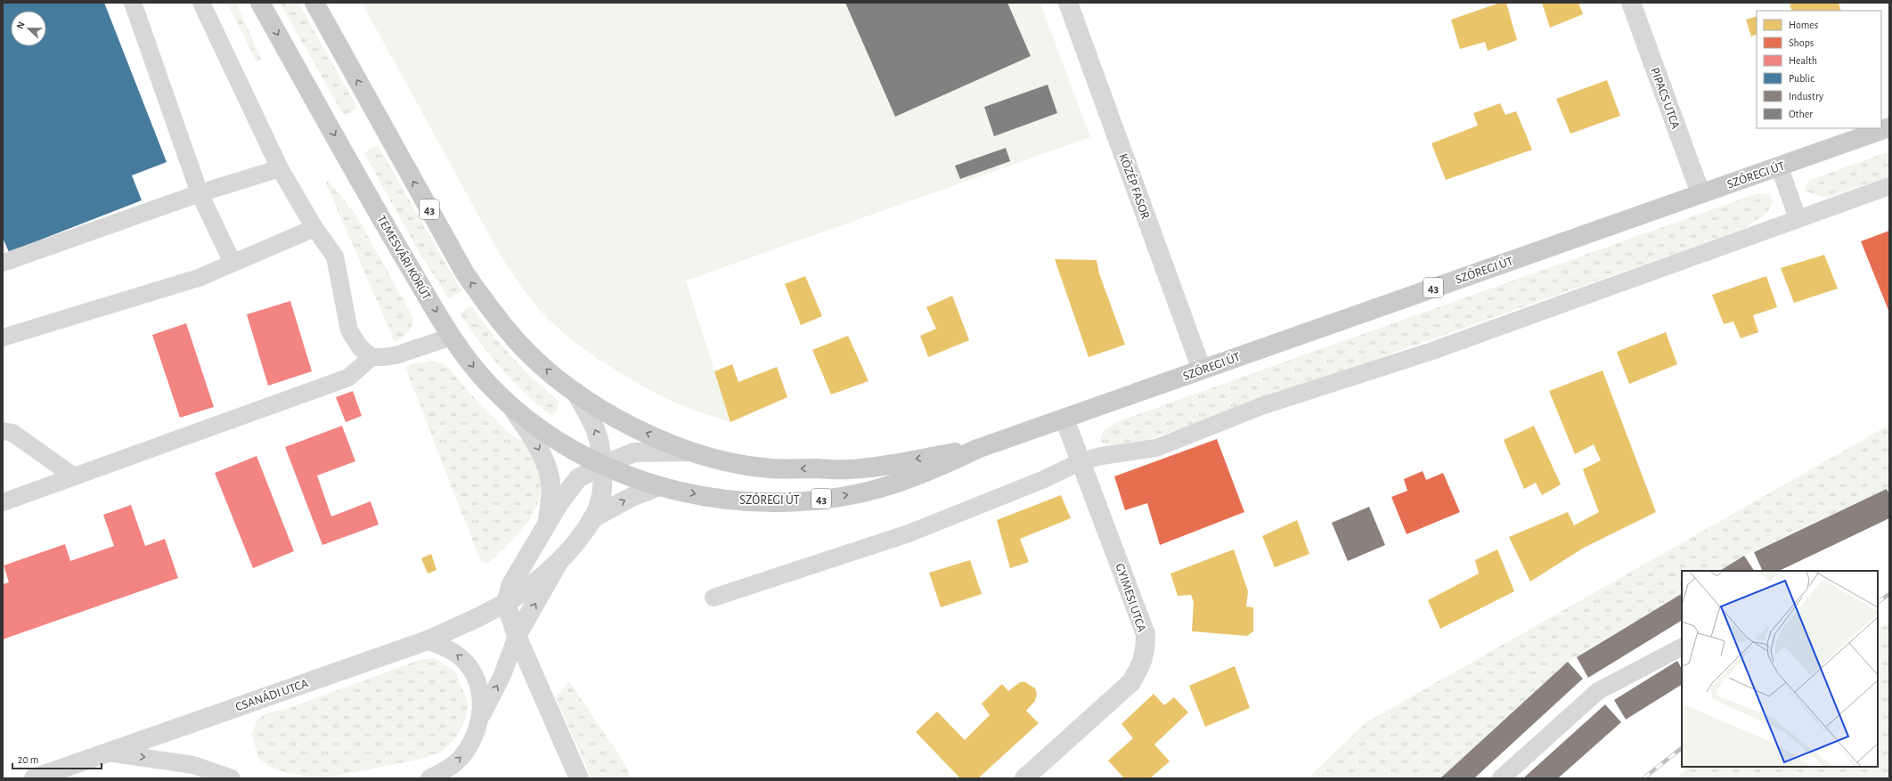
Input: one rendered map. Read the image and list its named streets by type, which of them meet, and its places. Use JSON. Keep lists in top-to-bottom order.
{
  "streets": {
    "main road": ["SZŐREGI ÚT", "43", "TEMESVÁRI KÖRÚT"],
    "street": [
      "PIPACS UTCA",
      "KÖZÉP FASOR",
      "GYIMESI UTCA",
      "CSANÁDI UTCA"
    ]
  },
  "crossings": [
    ["PIPACS UTCA", "SZŐREGI ÚT"],
    ["SZŐREGI ÚT", "KÖZÉP FASOR"],
    ["SZŐREGI ÚT", "43"],
    ["SZŐREGI ÚT", "TEMESVÁRI KÖRÚT"],
    ["SZŐREGI ÚT", "GYIMESI UTCA"],
    ["SZŐREGI ÚT", "CSANÁDI UTCA"],
    ["TEMESVÁRI KÖRÚT", "CSANÁDI UTCA"]
  ],
  "legend": [
    "Homes",
    "Shops",
    "Health",
    "Public",
    "Industry",
    "Other"
  ],
  "scale_bar": "20 m",
  "north": "left"
}
